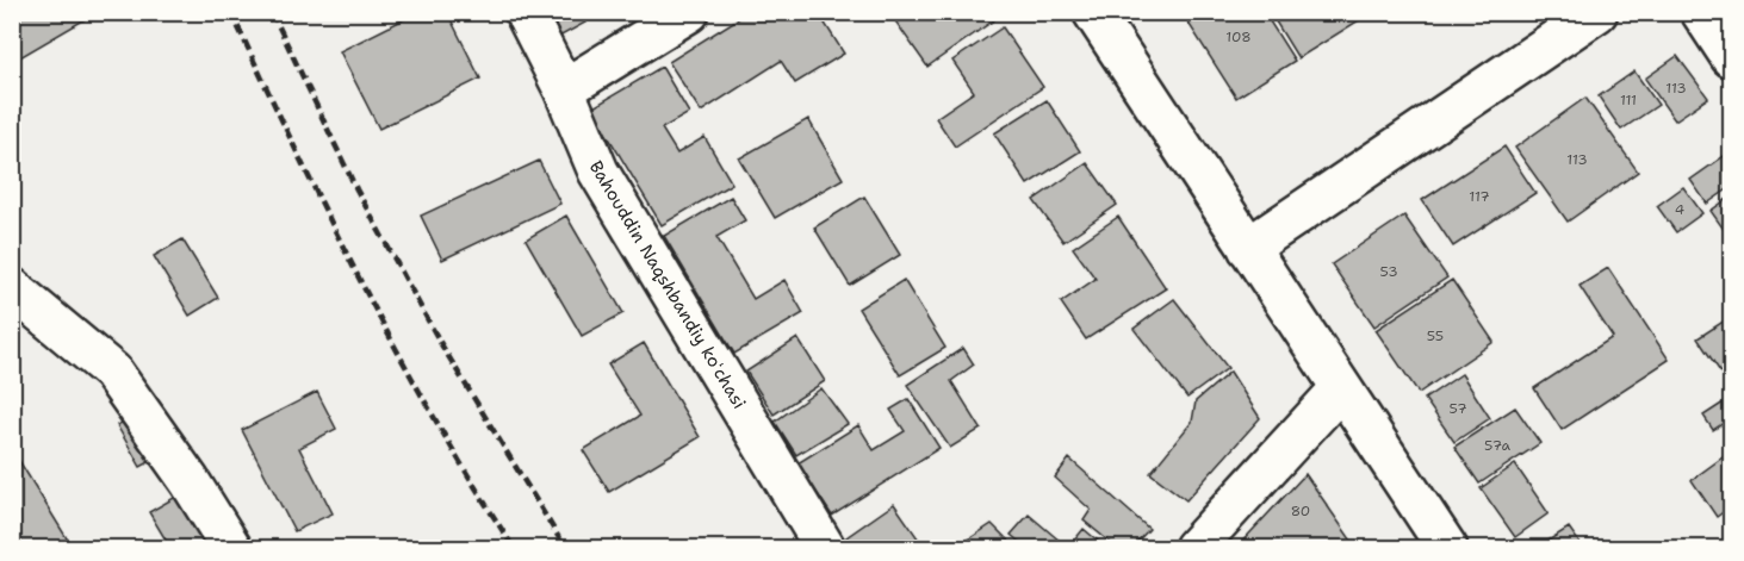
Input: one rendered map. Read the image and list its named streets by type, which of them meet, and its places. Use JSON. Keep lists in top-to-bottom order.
{
  "streets": {
    "street": ["Bahouddin Naqshbandiy koʻchasi"]
  },
  "house_numbers": [
    "108",
    "113",
    "111",
    "113",
    "117",
    "4",
    "53",
    "55",
    "57",
    "57a",
    "80"
  ]
}
